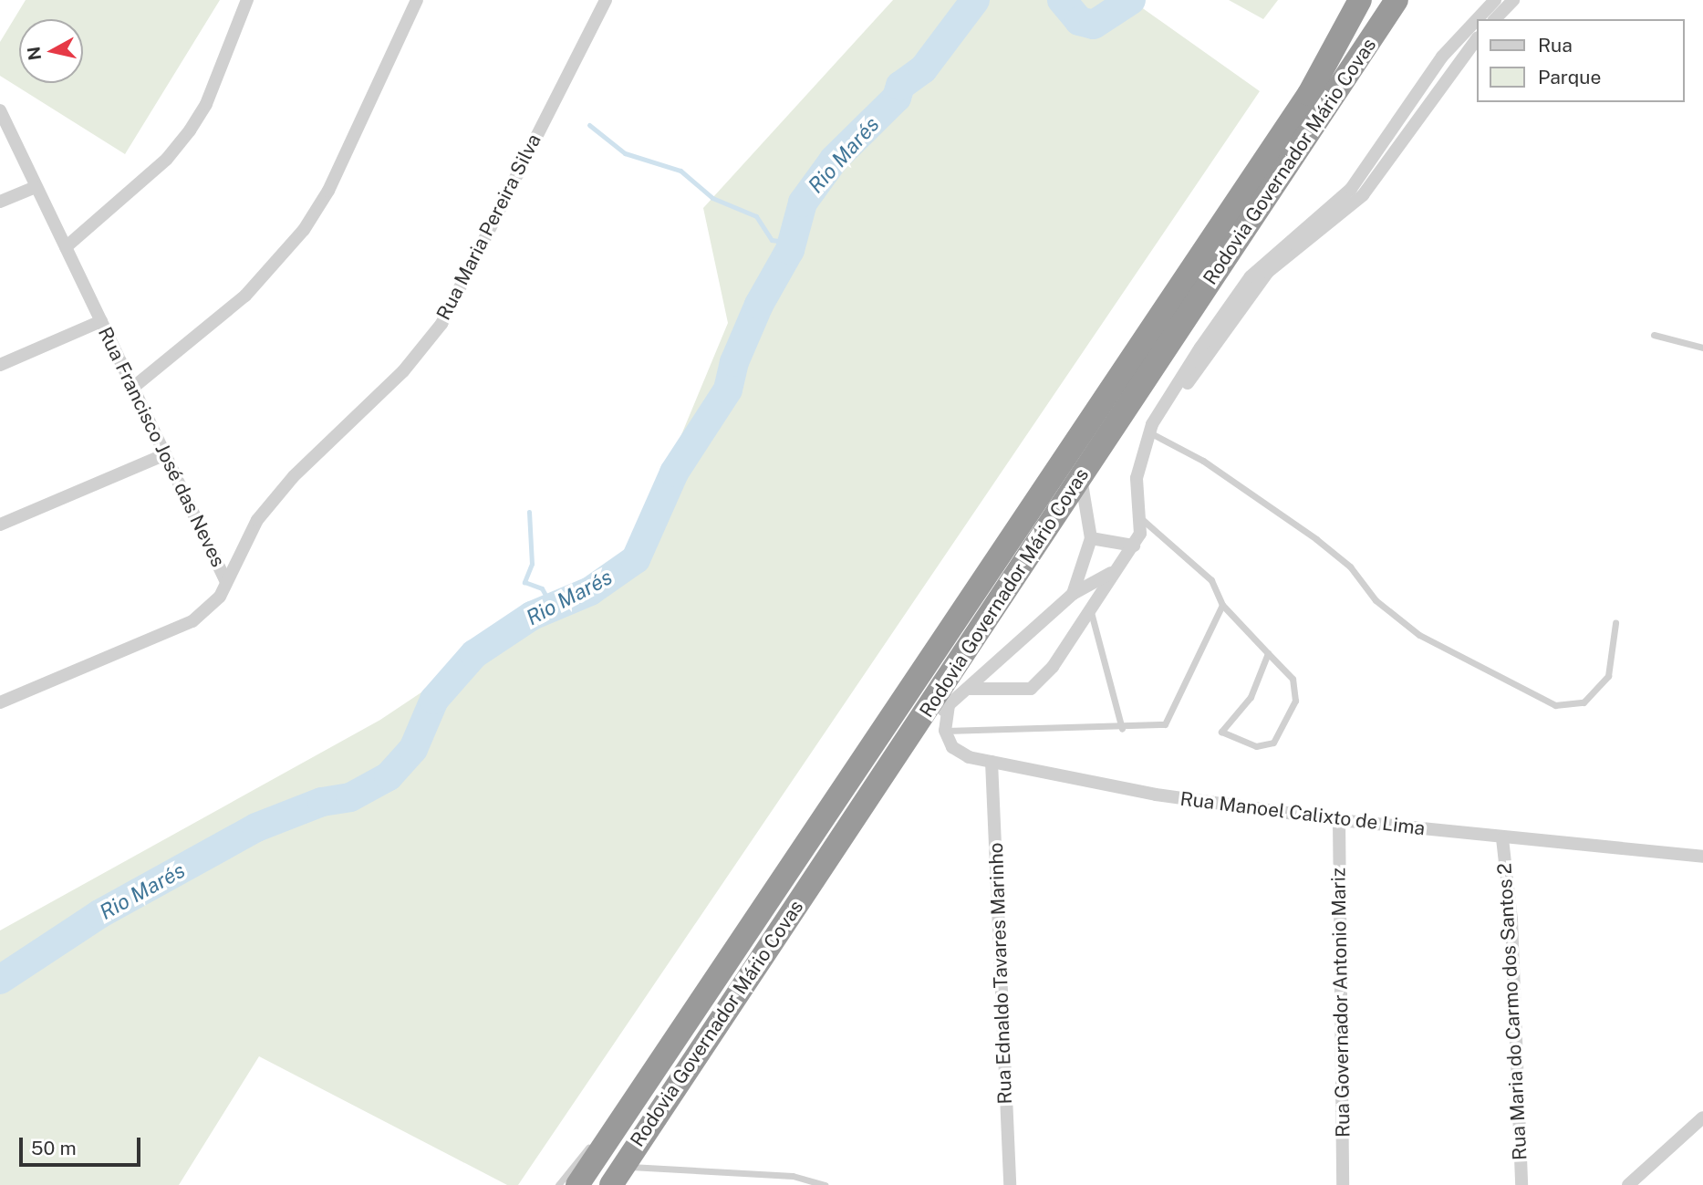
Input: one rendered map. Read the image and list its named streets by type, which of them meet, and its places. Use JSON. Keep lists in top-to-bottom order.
{
  "streets": {
    "highway": ["Rodovia Governador Mário Covas"],
    "street": [
      "Rua Maria Pereira Silva",
      "Rua Francisco José das Neves",
      "Rua Manoel Calixto de Lima",
      "Rua Ednaldo Tavares Marinho",
      "Rua Governador Antonio Mariz",
      "Rua Maria do Carmo dos Santos 2"
    ]
  },
  "crossings": [
    ["Rua Maria Pereira Silva", "Rua Francisco José das Neves"],
    ["Rua Manoel Calixto de Lima", "Rua Ednaldo Tavares Marinho"],
    ["Rua Manoel Calixto de Lima", "Rua Governador Antonio Mariz"],
    ["Rua Manoel Calixto de Lima", "Rua Maria do Carmo dos Santos 2"]
  ],
  "water": ["Rio Marés"],
  "legend": ["Rua", "Parque"],
  "scale_bar": "50 m",
  "north": "left"
}
